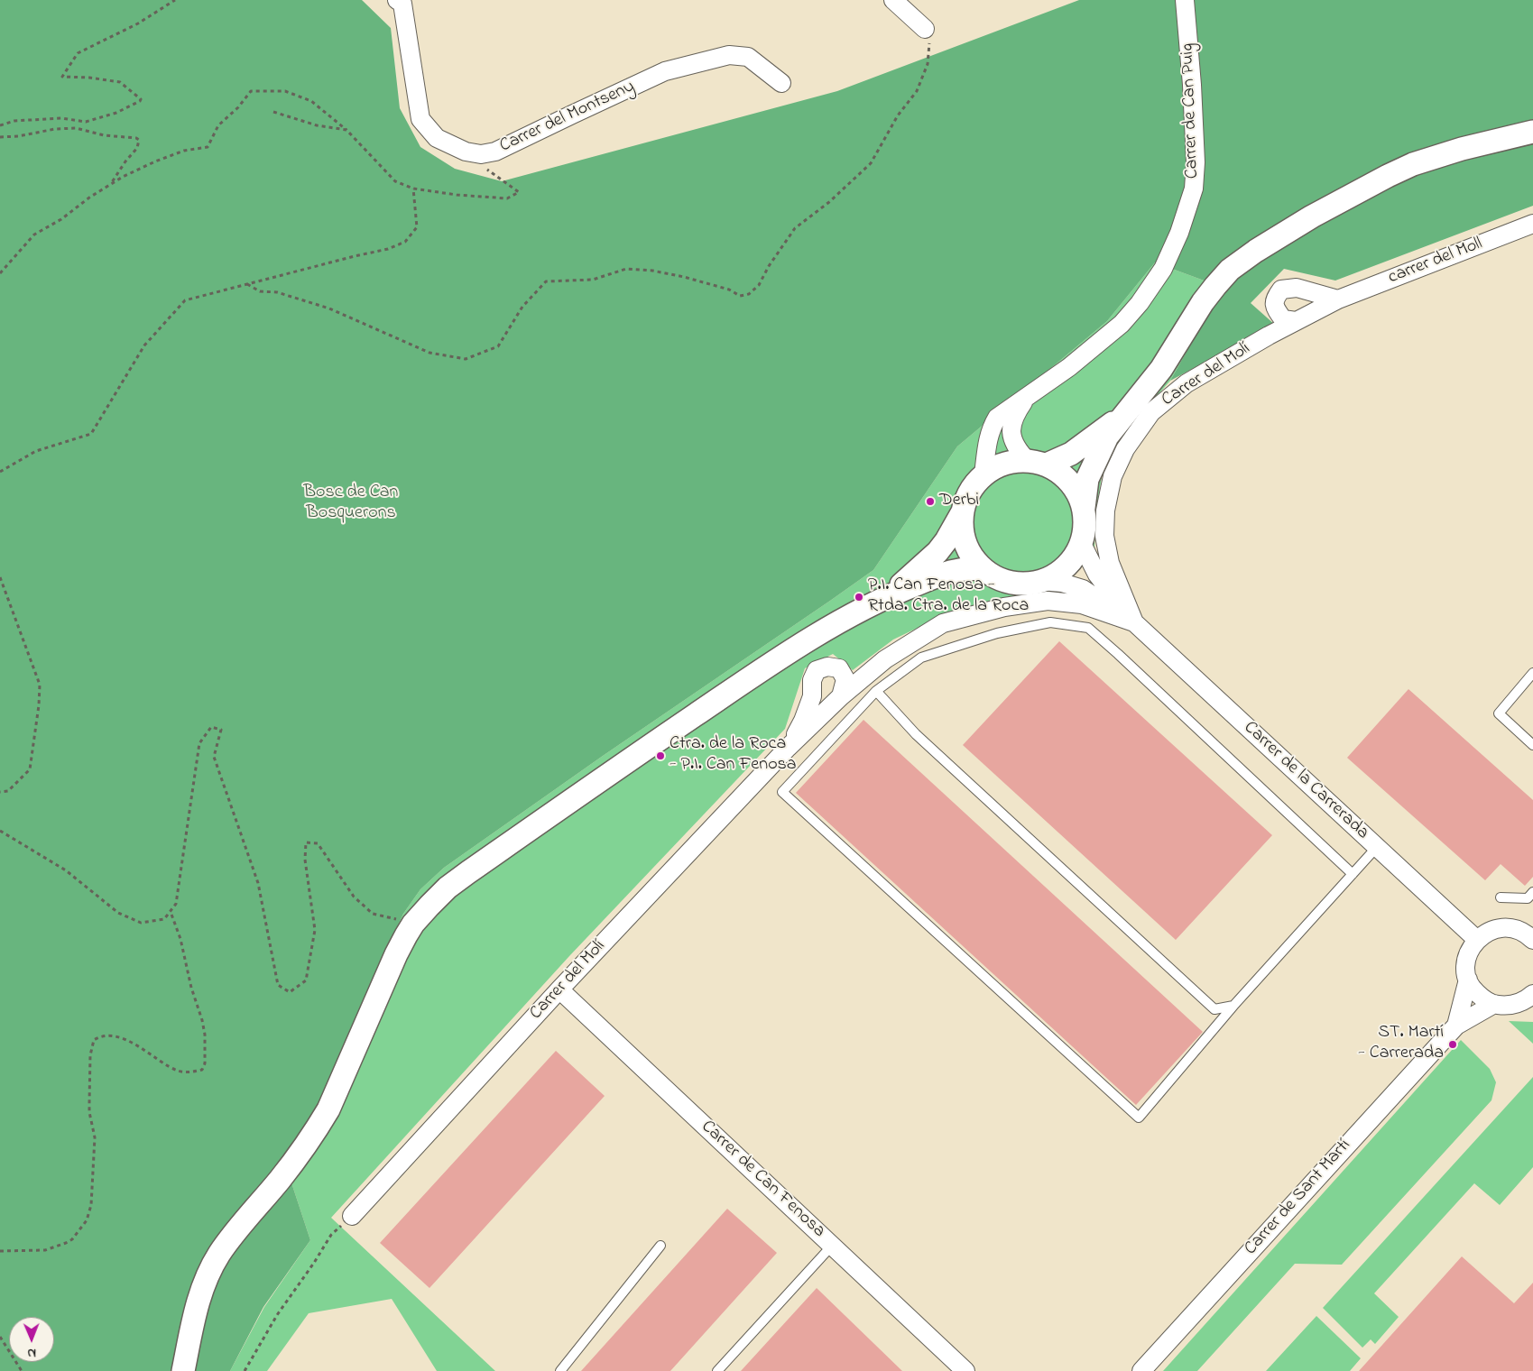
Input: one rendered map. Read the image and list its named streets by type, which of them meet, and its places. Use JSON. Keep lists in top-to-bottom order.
{
  "streets": {
    "street": [
      "Carrer de Can Puig",
      "Carrer del Montseny",
      "carrer del Moll",
      "Carrer del Molí",
      "Carrer de la Carrerada",
      "Carrer de Can Fenosa",
      "Carrer de Sant Martí"
    ]
  },
  "crossings": [
    ["Carrer de Can Puig", "Carrer de la Carrerada"],
    ["carrer del Moll", "Carrer del Molí"],
    ["Carrer del Molí", "Carrer de la Carrerada"],
    ["Carrer del Molí", "Carrer de Can Fenosa"],
    ["Carrer de la Carrerada", "Carrer de Sant Martí"]
  ],
  "parks": ["Bosc de Can Bosquerons"],
  "places": [
    "Derbi",
    "P.I. Can Fenosa - Rtda. Ctra. de la Roca",
    "Ctra. de la Roca - P.I. Can Fenosa",
    "ST. Martí - Carrerada"
  ],
  "north": "bottom"
}
